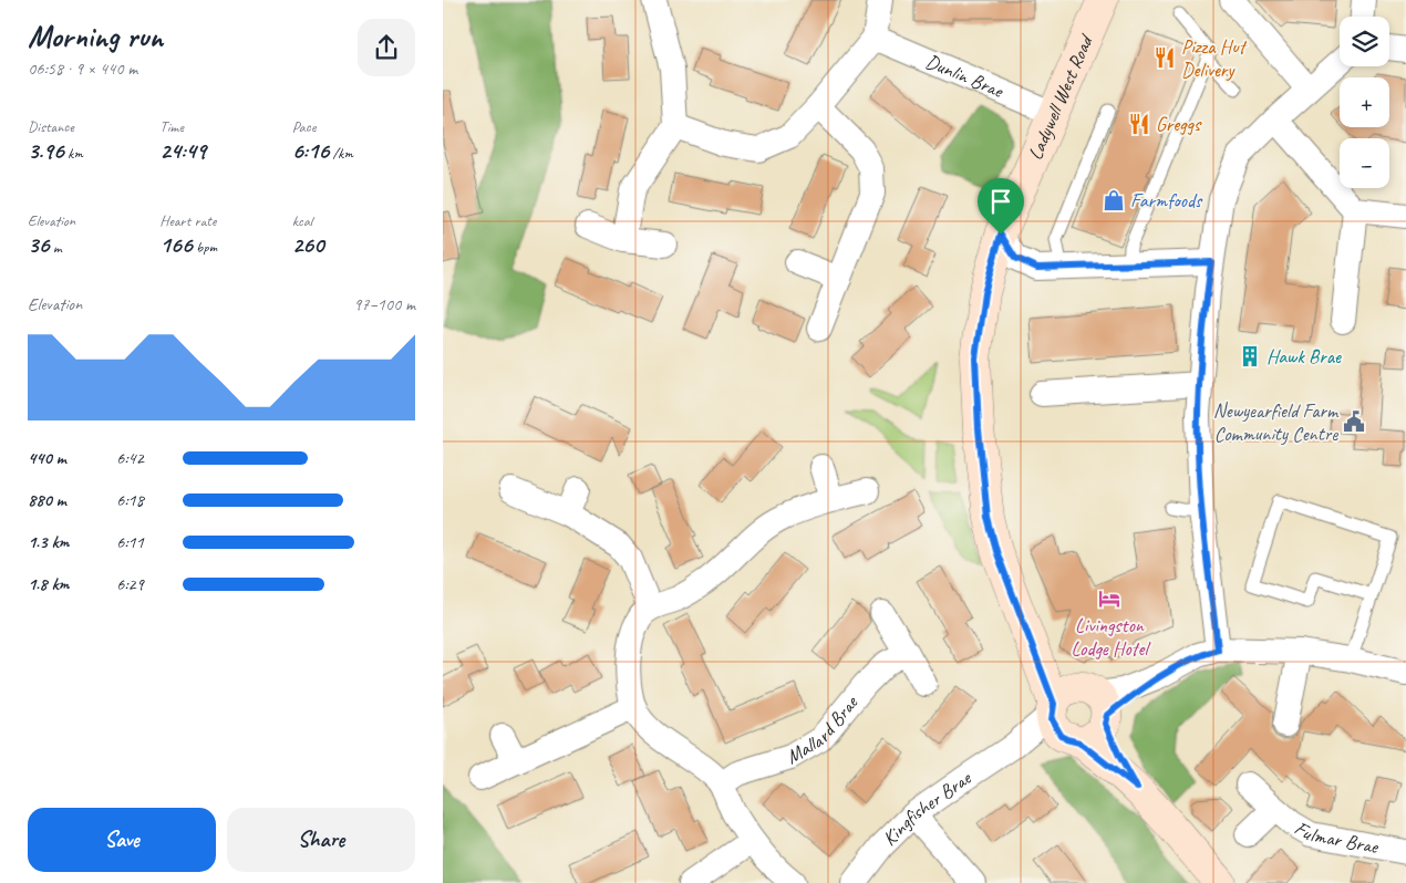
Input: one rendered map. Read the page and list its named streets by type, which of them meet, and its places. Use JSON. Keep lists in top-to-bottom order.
{
  "streets": {
    "street": [
      "Dunlin Brae",
      "Ladywell West Road",
      "Mallard Brae",
      "Kingfisher Brae",
      "Fulmar Brae"
    ]
  },
  "crossings": [
    ["Dunlin Brae", "Ladywell West Road"],
    ["Ladywell West Road", "Kingfisher Brae"]
  ],
  "places": {
    "restaurant": ["Pizza Hut Delivery", "Greggs"],
    "shop": ["Farmfoods"],
    "building": ["Hawk Brae"],
    "public building": ["Newyearfield Farm Community Centre"],
    "hotel": ["Livingston Lodge Hotel"]
  },
  "page": {
    "heading": ["Morning run", "06:58 · 9 × 440 m"],
    "map_buttons": ["+", "−"],
    "stats": [
      ["Distance", "3.96 km"],
      ["Time", "24:49"],
      ["Pace", "6:16 /km"],
      ["Elevation", "36 m"],
      ["Heart rate", "166 bpm"],
      ["kcal", "260"]
    ],
    "chart": ["Elevation", "97–100 m"],
    "list": [
      {
        "name": "440 m",
        "note": "6:42"
      },
      {
        "name": "880 m",
        "note": "6:18"
      },
      {
        "name": "1.3 km",
        "note": "6:11"
      },
      {
        "name": "1.8 km",
        "note": "6:29"
      }
    ],
    "buttons": ["Save", "Share"]
  }
}
